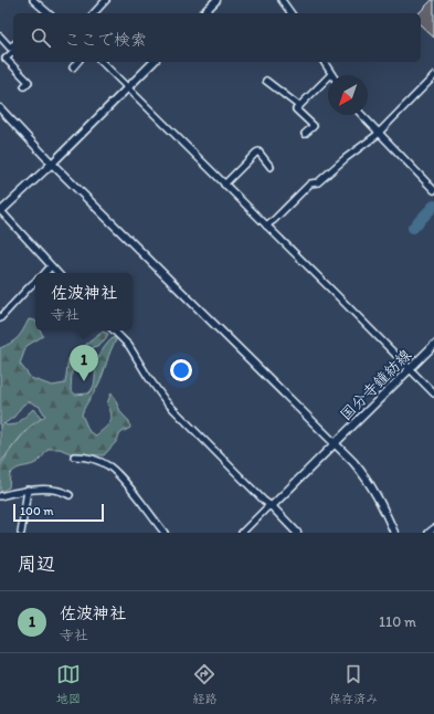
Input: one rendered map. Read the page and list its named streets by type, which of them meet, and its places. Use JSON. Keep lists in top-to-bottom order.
{
  "streets": {
    "street": ["国分寺鐘紡線"]
  },
  "scale_bar": "100 m",
  "north": "bottom left",
  "page": {
    "search": "ここで検索",
    "popup": ["佐波神社", "寺社"],
    "pins": "1",
    "scale": "100 m",
    "heading": "周辺",
    "list": [
      {
        "mark": "1",
        "name": "佐波神社",
        "note": "寺社",
        "value": "110 m"
      }
    ],
    "nav": ["地図", "経路", "保存済み"]
  }
}
